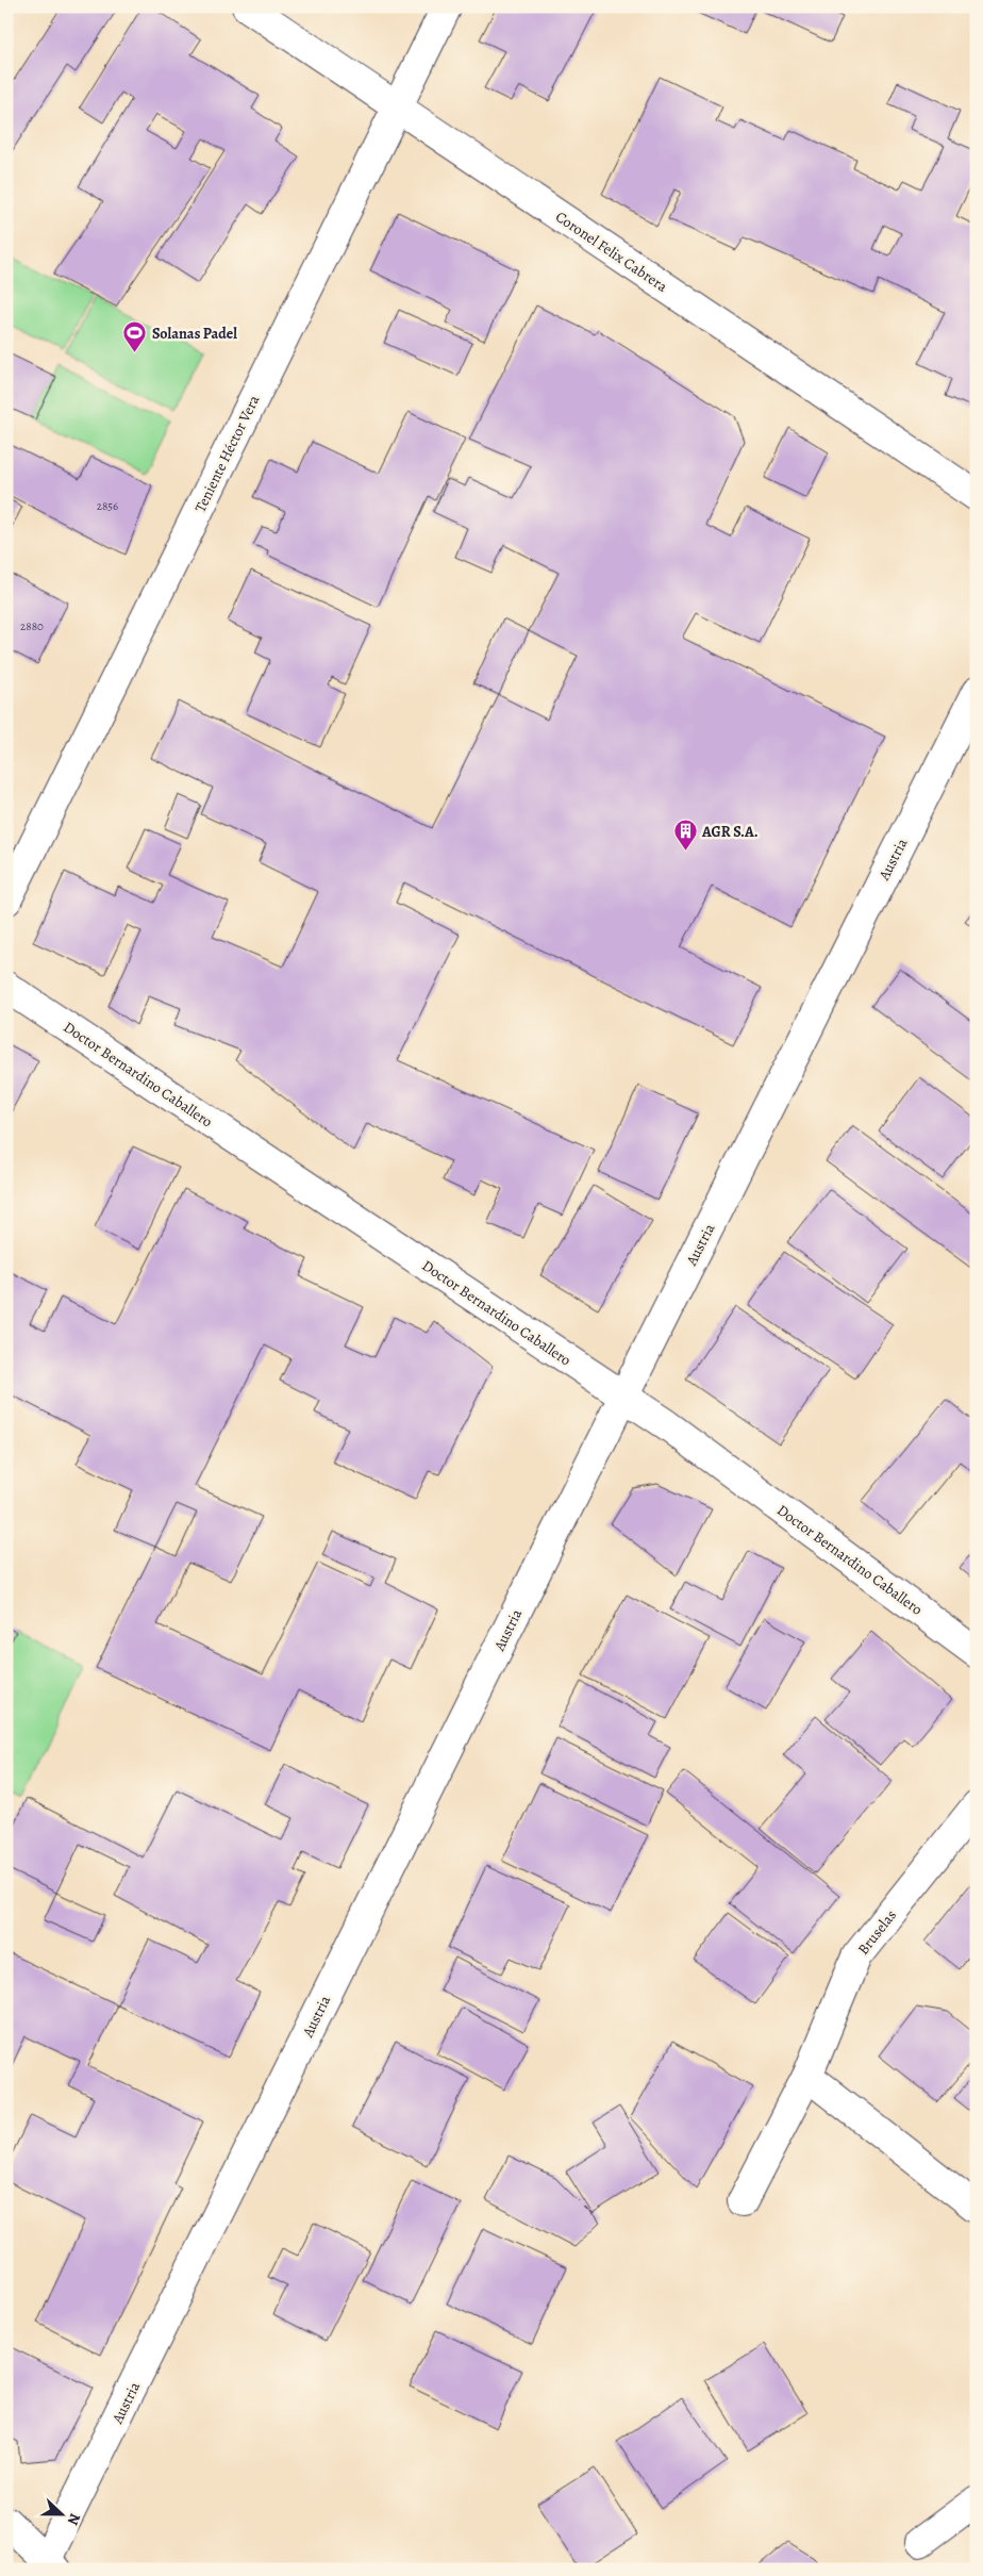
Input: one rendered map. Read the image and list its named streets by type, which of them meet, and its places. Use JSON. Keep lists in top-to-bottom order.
{
  "streets": {
    "street": [
      "Coronel Felix Cabrera",
      "Teniente Héctor Vera",
      "Austria",
      "Doctor Bernardino Caballero",
      "Bruselas"
    ]
  },
  "crossings": [
    ["Coronel Felix Cabrera", "Teniente Héctor Vera"],
    ["Austria", "Doctor Bernardino Caballero"]
  ],
  "places": {
    "sports": ["Solanas Padel"],
    "building": ["AGR S.A."]
  },
  "house_numbers": ["2856", "2880"],
  "north": "right"
}
